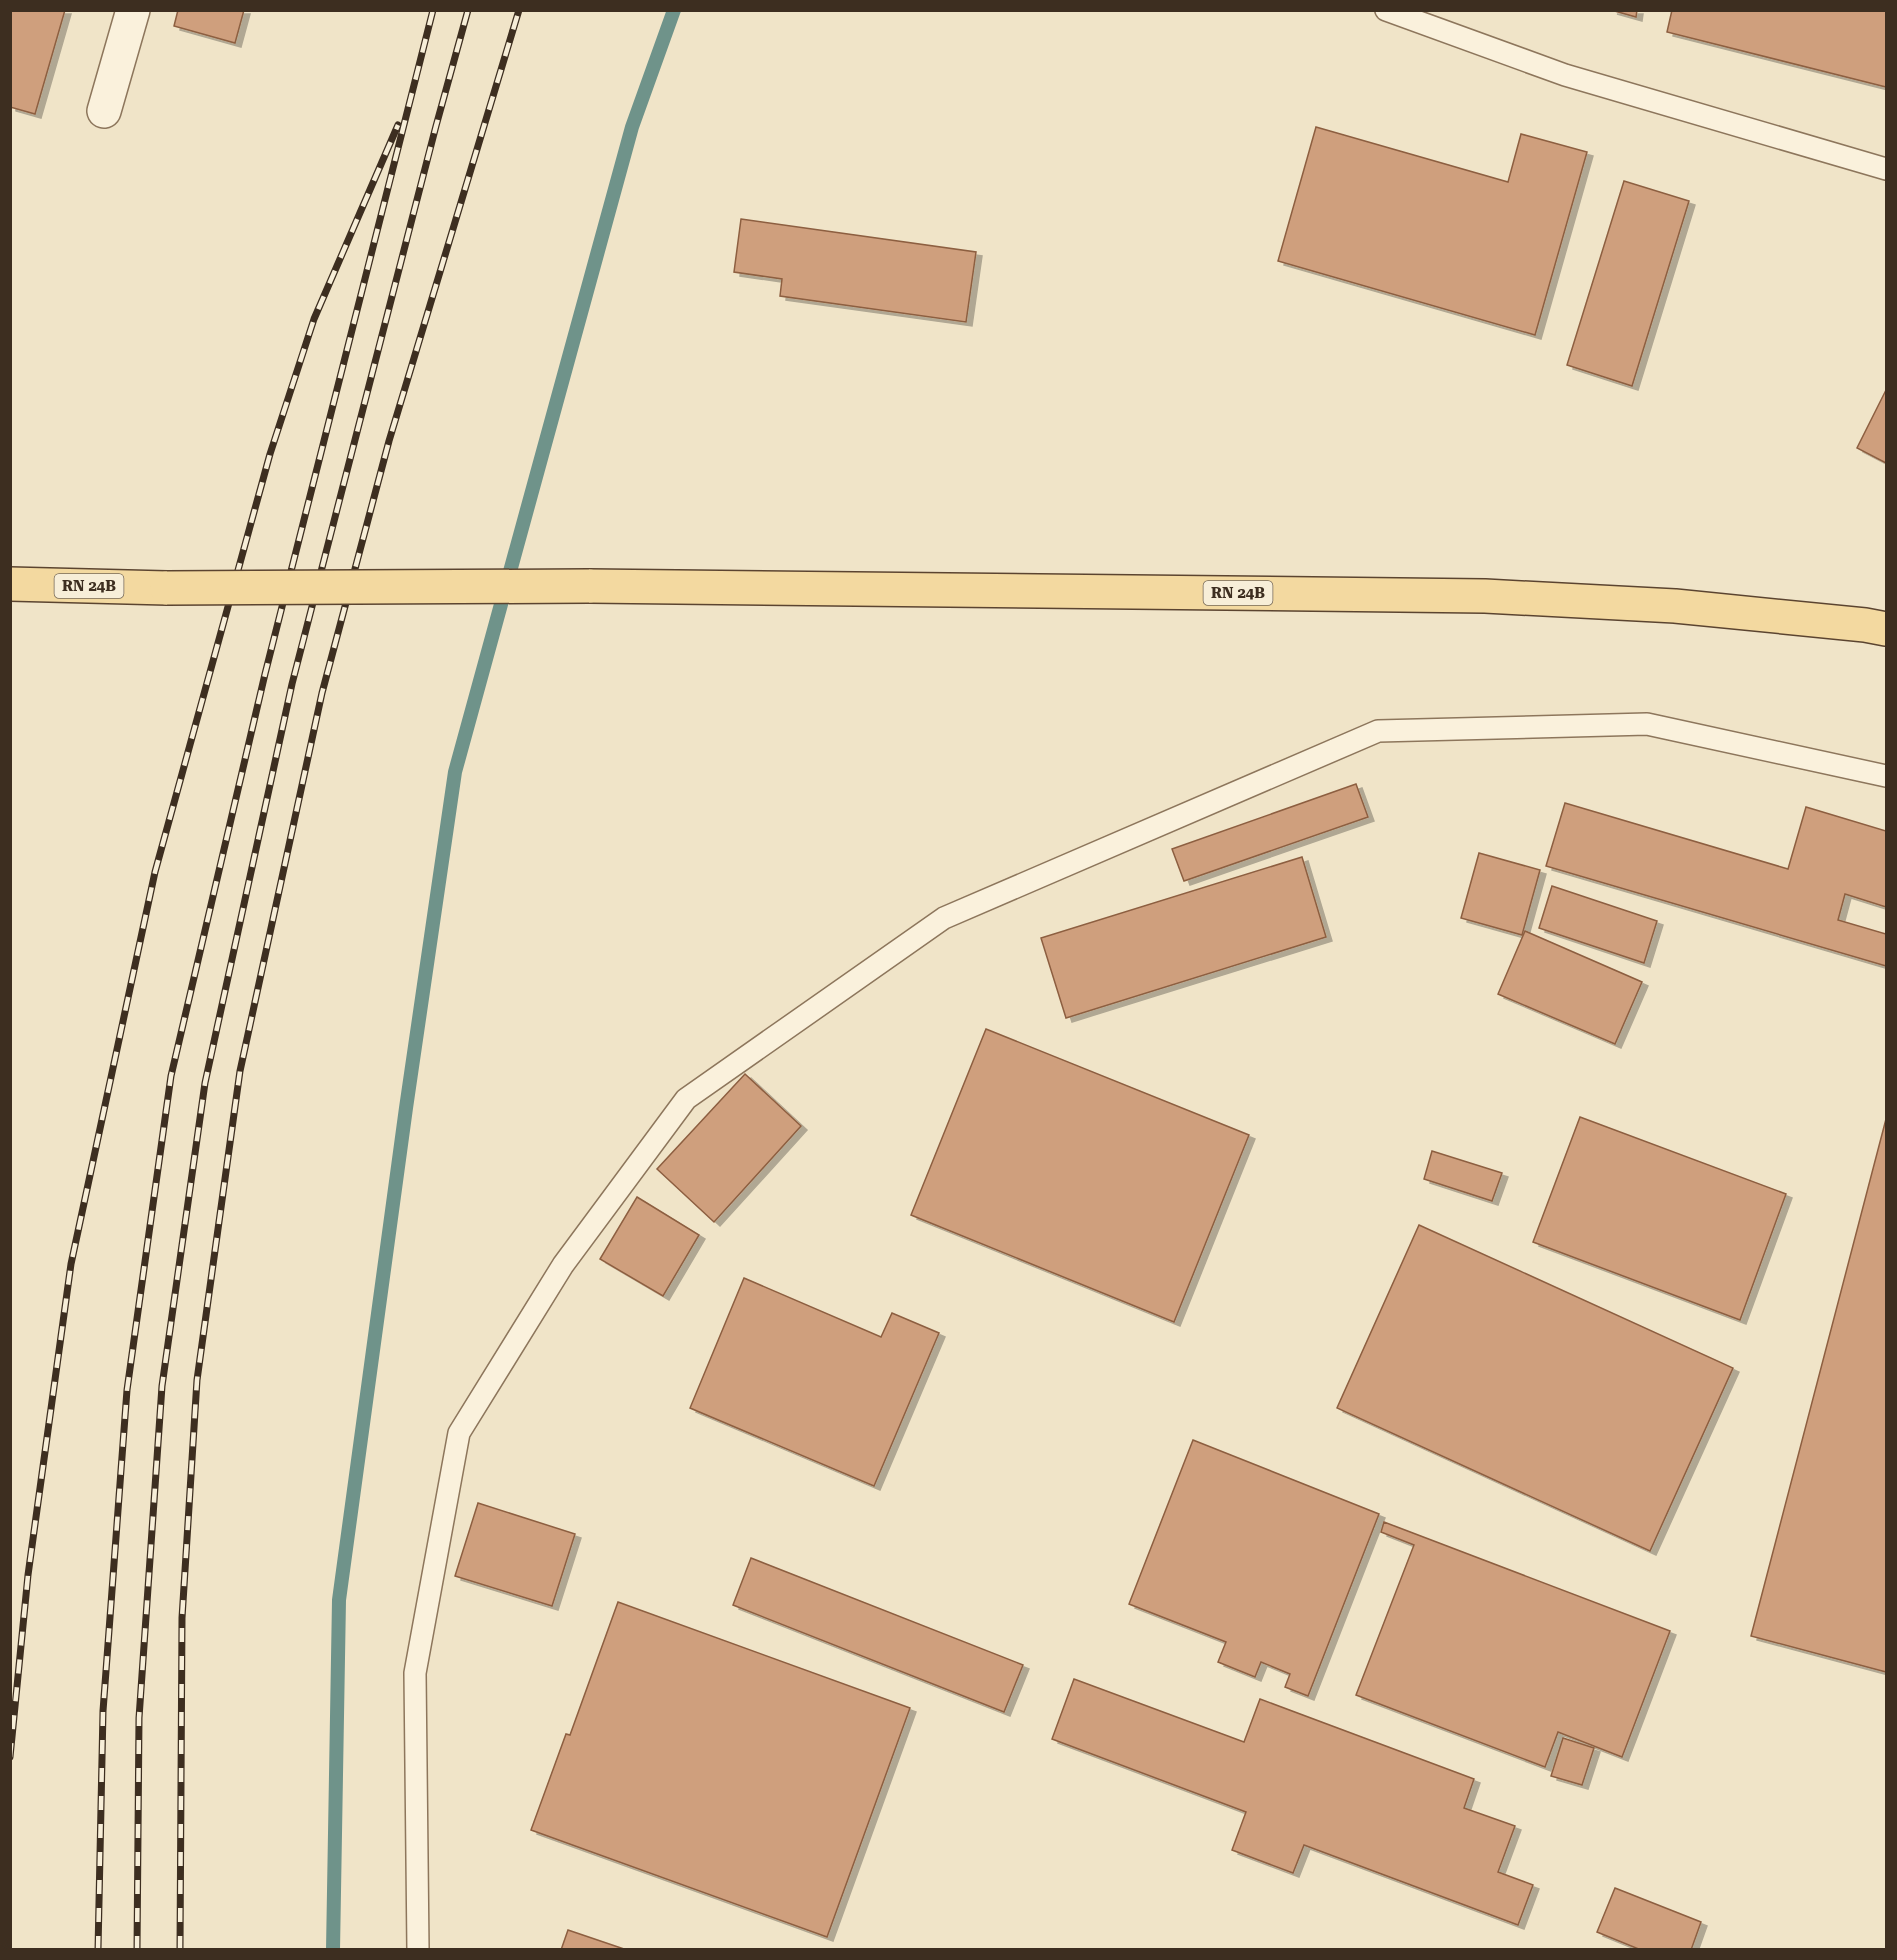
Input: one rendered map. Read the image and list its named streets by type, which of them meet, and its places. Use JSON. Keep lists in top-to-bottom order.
{
  "streets": {
    "main road": ["RN 24B"]
  }
}
